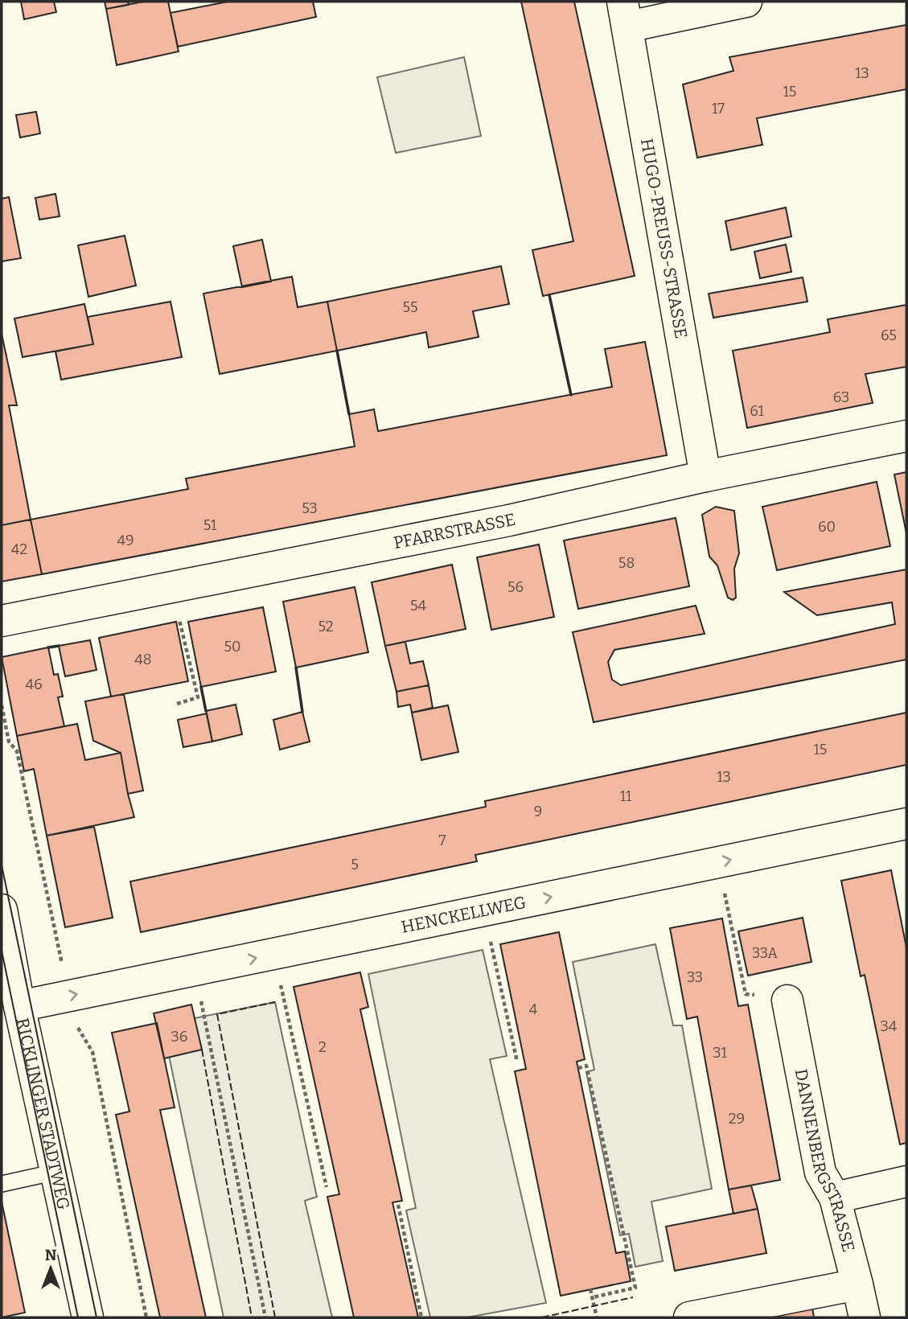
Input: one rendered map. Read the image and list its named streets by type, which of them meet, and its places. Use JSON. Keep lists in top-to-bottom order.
{
  "streets": {
    "street": [
      "HUGO-PREUSS-STRASSE",
      "PFARRSTRASSE",
      "HENCKELLWEG",
      "RICKLINGER STADTWEG",
      "DANNENBERGSTRASSE"
    ]
  },
  "crossings": [
    ["HUGO-PREUSS-STRASSE", "PFARRSTRASSE"],
    ["HENCKELLWEG", "RICKLINGER STADTWEG"]
  ],
  "one_way": ["HENCKELLWEG"],
  "house_numbers": [
    "13",
    "15",
    "17",
    "55",
    "65",
    "63",
    "61",
    "53",
    "51",
    "60",
    "49",
    "42",
    "58",
    "56",
    "54",
    "52",
    "50",
    "48",
    "46",
    "15",
    "13",
    "11",
    "9",
    "7",
    "5",
    "33A",
    "33",
    "4",
    "34",
    "36",
    "2",
    "31",
    "29"
  ],
  "north": "top"
}
